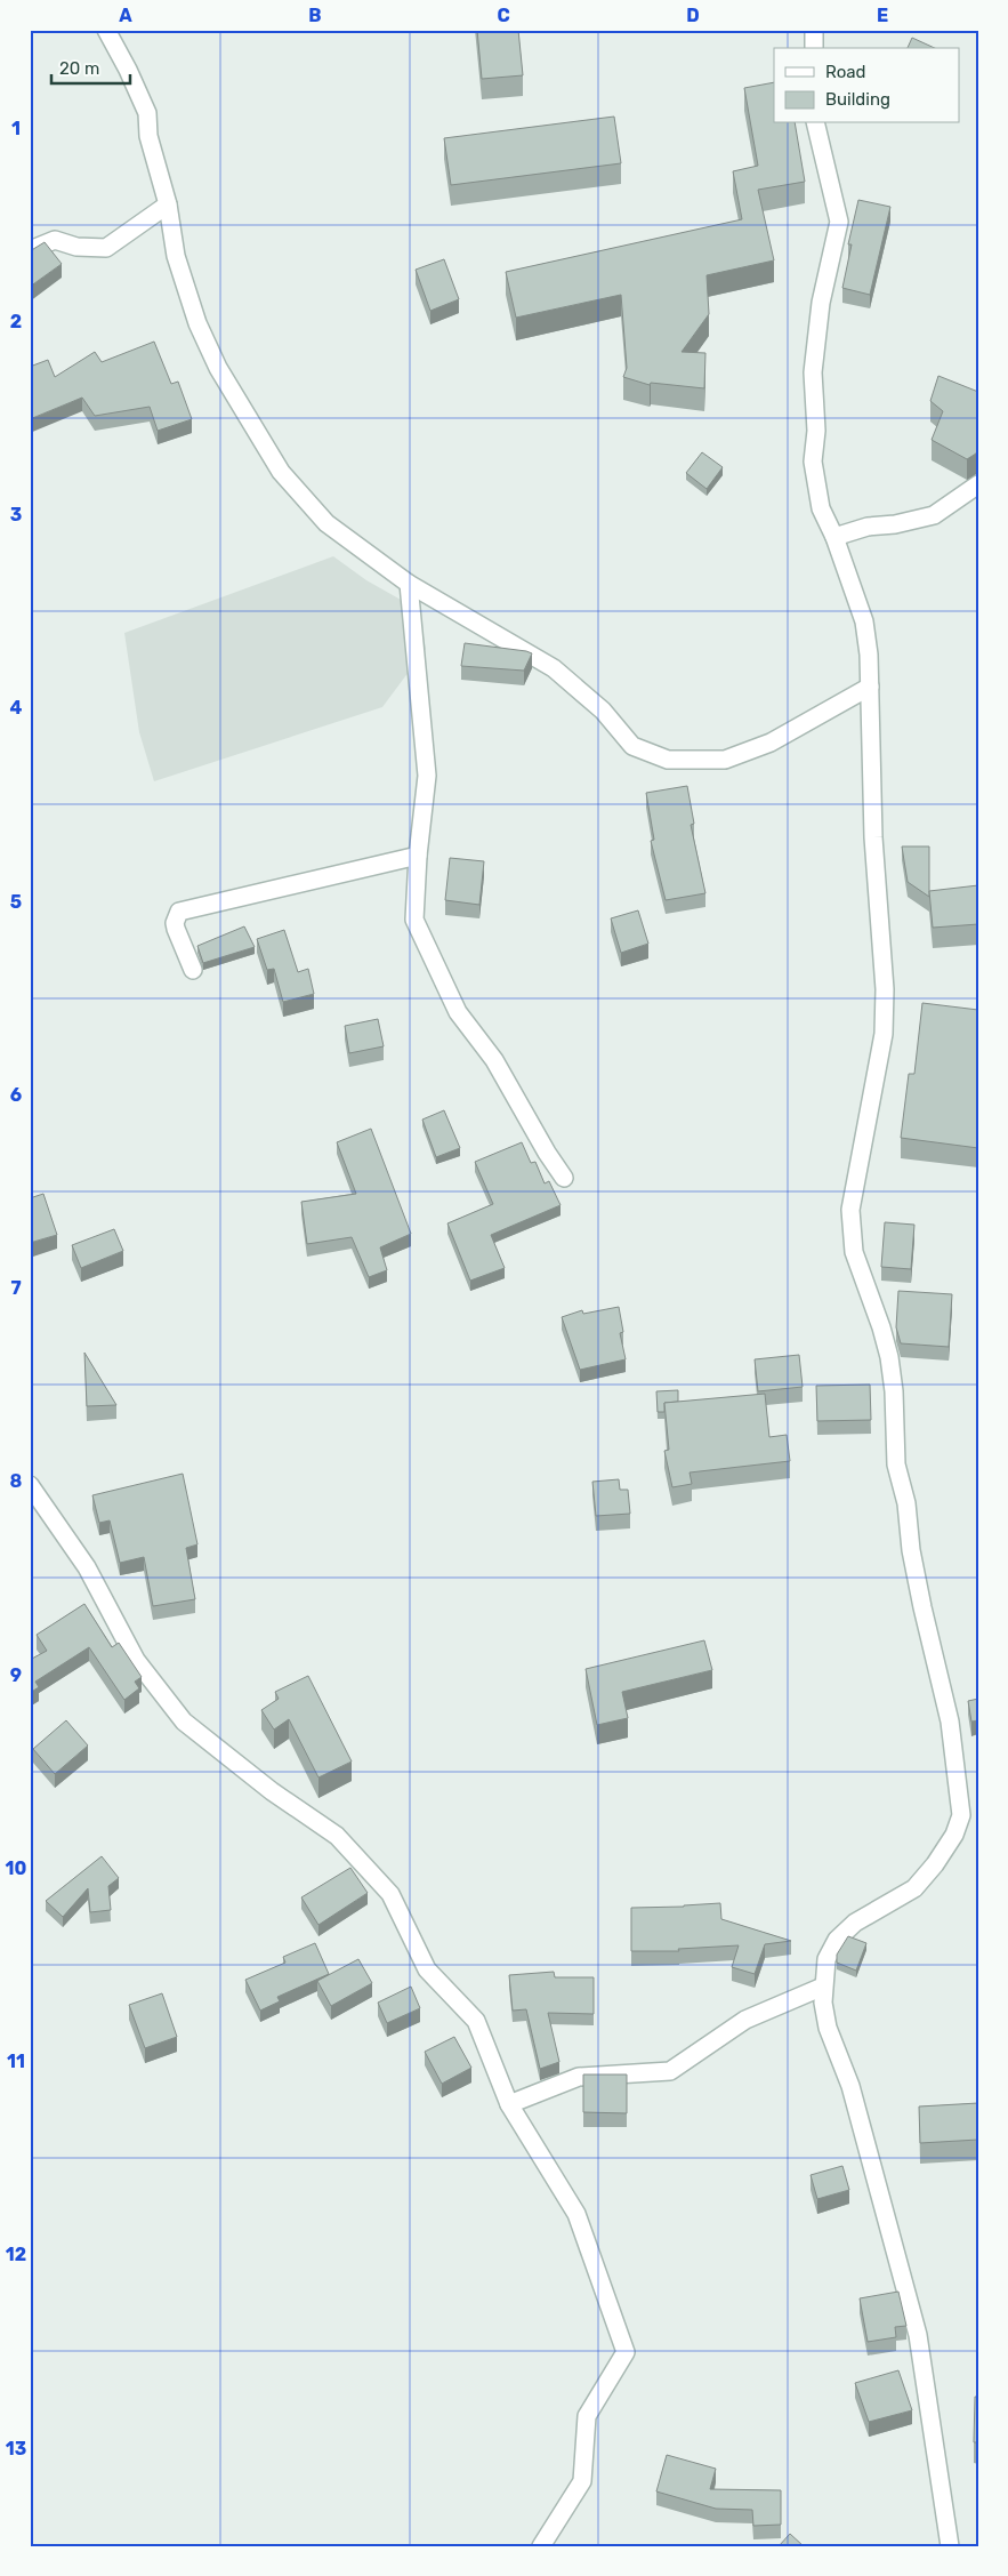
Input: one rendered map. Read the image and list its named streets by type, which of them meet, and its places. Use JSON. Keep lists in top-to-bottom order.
{
  "legend": ["Road", "Building"],
  "scale_bar": "20 m",
  "grid": {
    "columns": [
      "A",
      "B",
      "C",
      "D",
      "E"
    ],
    "rows": [
      "1",
      "2",
      "3",
      "4",
      "5",
      "6",
      "7",
      "8",
      "9",
      "10",
      "11",
      "12",
      "13"
    ]
  }
}
